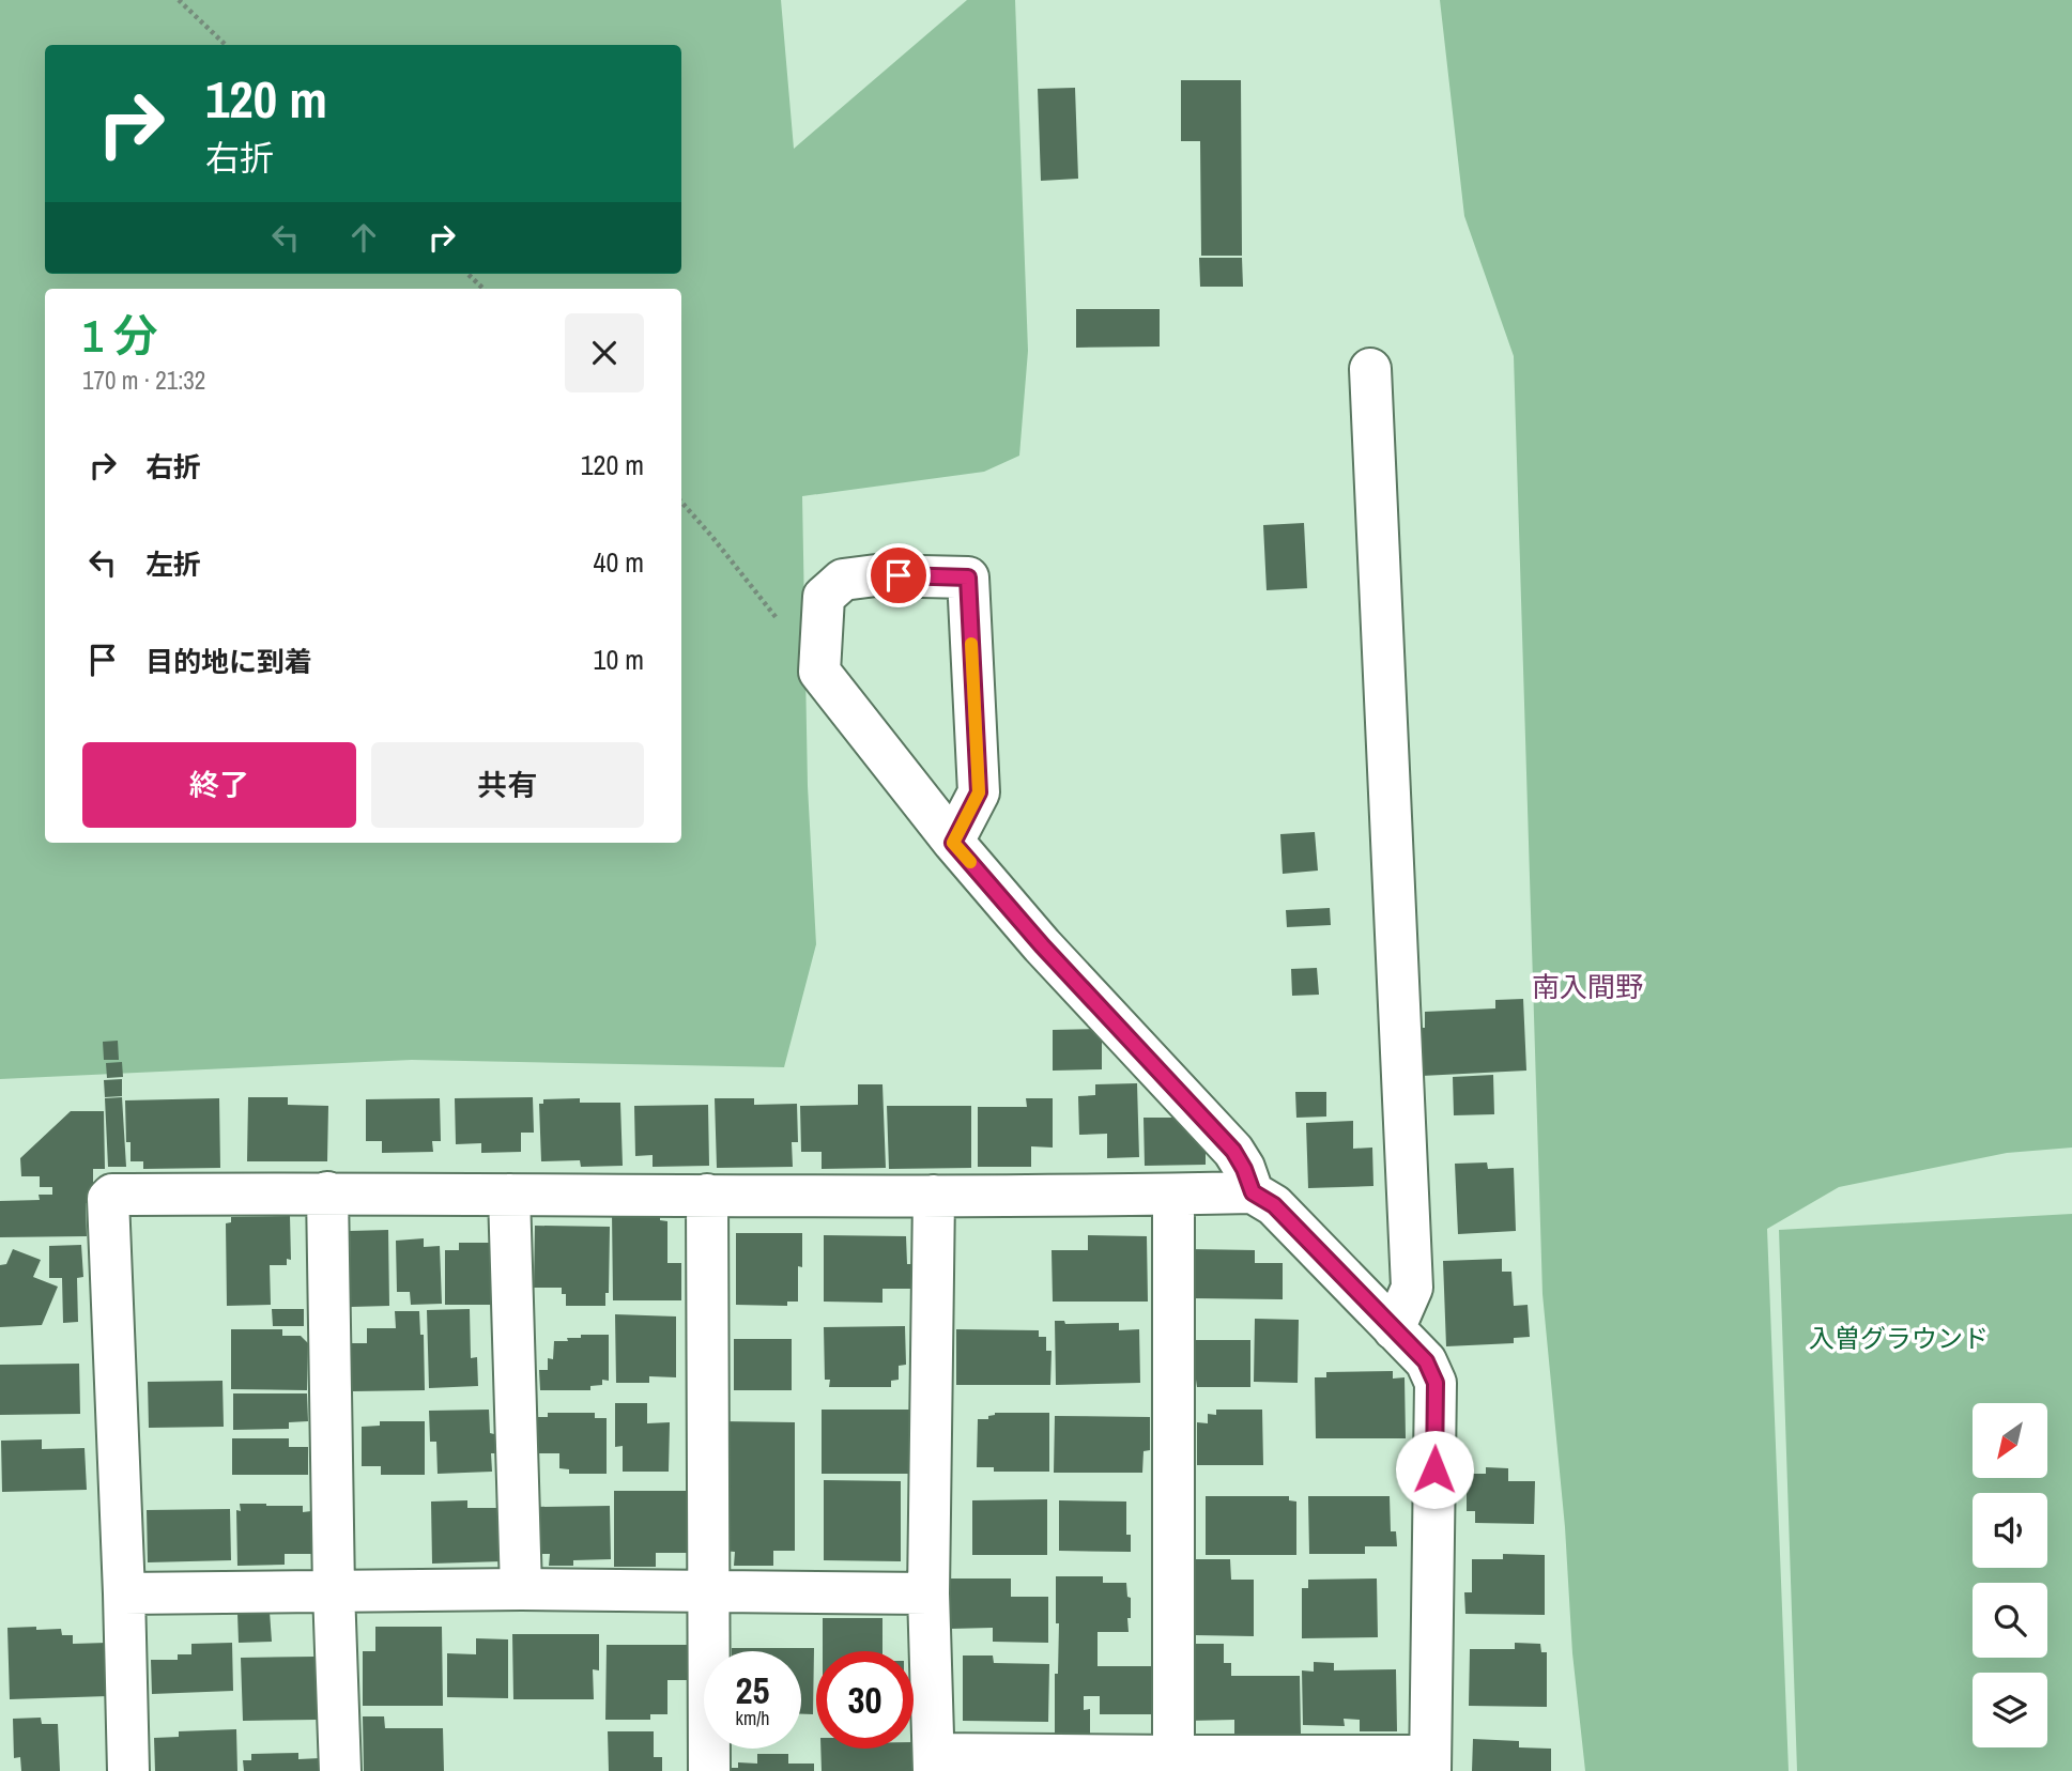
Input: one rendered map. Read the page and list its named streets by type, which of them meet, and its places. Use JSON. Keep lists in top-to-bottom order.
{
  "districts": ["南入間野"],
  "parks": ["入曽グラウンド"],
  "north": "bottom left",
  "page": {
    "turn": ["120 m", "右折"],
    "heading": ["1 分", "170 m · 21:32"],
    "list": [
      {
        "name": "右折",
        "value": "120 m"
      },
      {
        "name": "左折",
        "value": "40 m"
      },
      {
        "name": "目的地に到着",
        "value": "10 m"
      }
    ],
    "buttons": ["終了", "共有"],
    "speed": "25 km/h",
    "limit": "30"
  }
}
